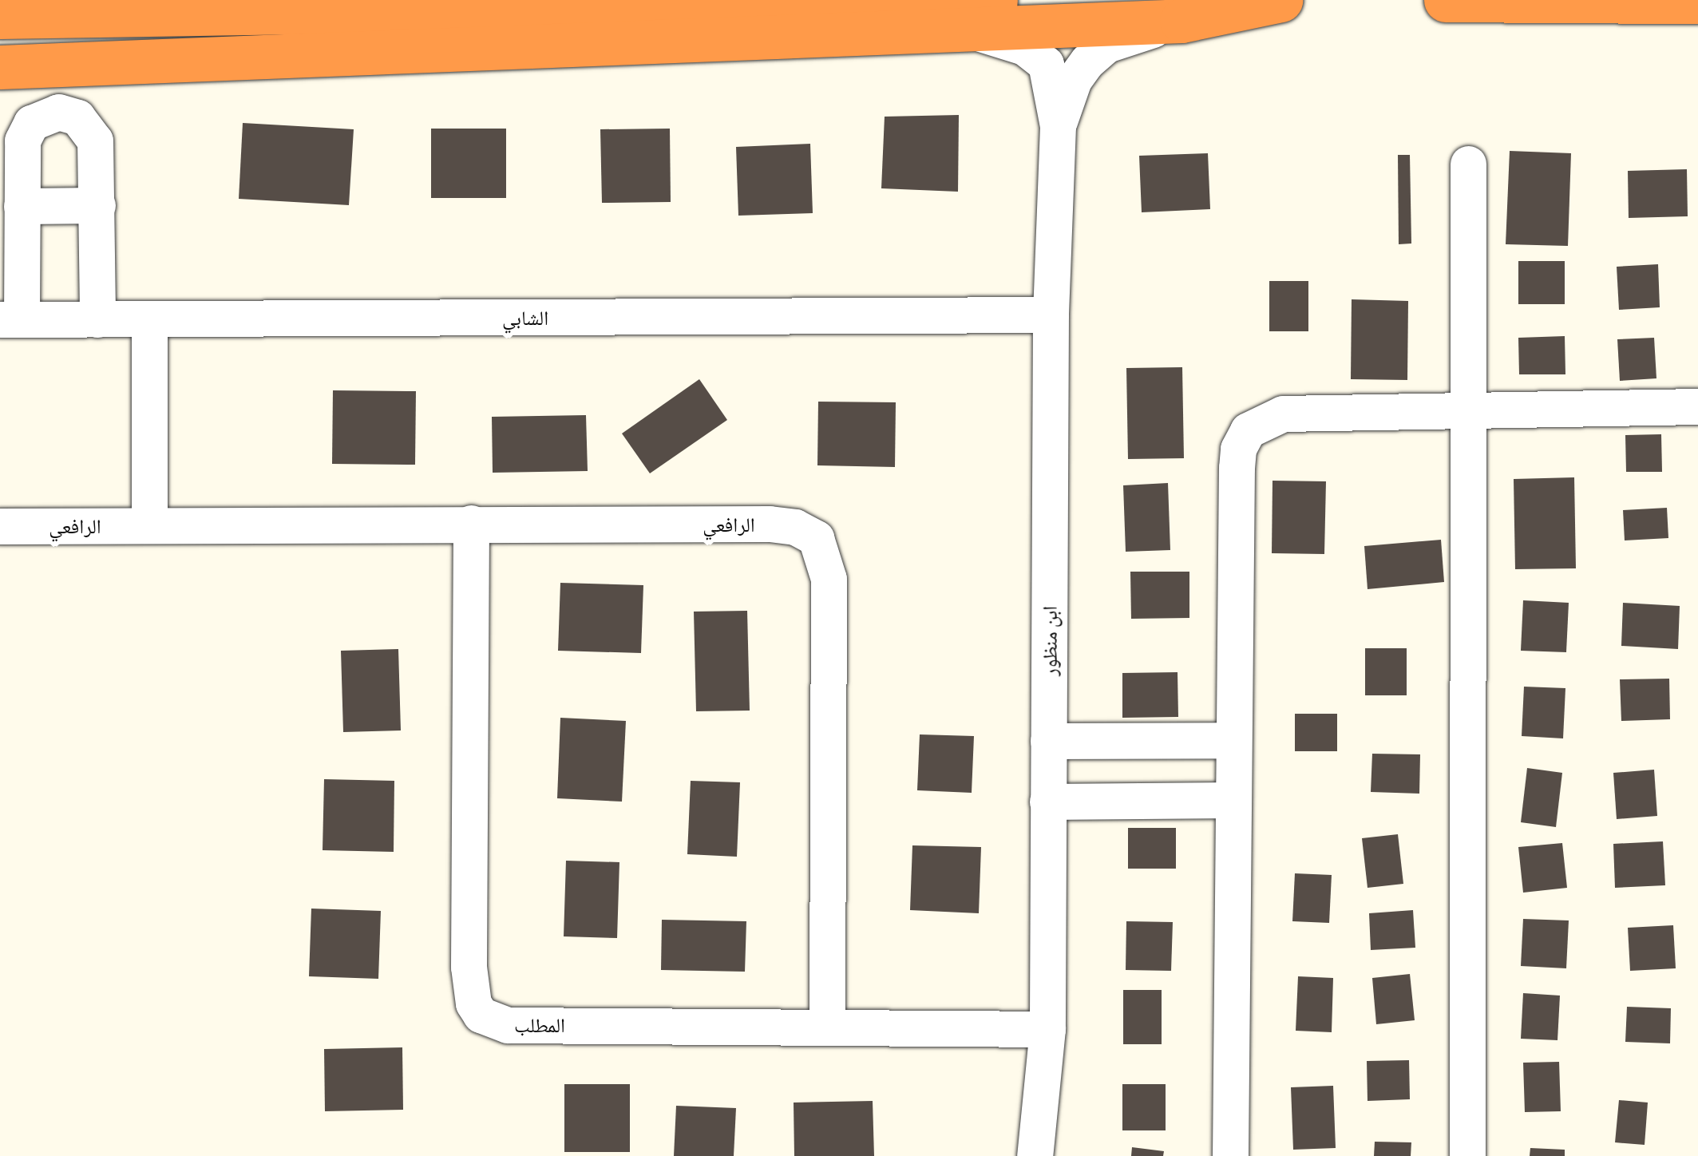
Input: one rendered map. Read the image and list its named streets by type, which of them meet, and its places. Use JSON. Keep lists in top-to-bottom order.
{
  "streets": {
    "street": [
      "الشابي",
      "الرافعي",
      "ابن منظور",
      "المطلب"
    ]
  },
  "crossings": [
    ["الشابي", "ابن منظور"],
    ["الرافعي", "المطلب"],
    ["ابن منظور", "المطلب"]
  ]
}
